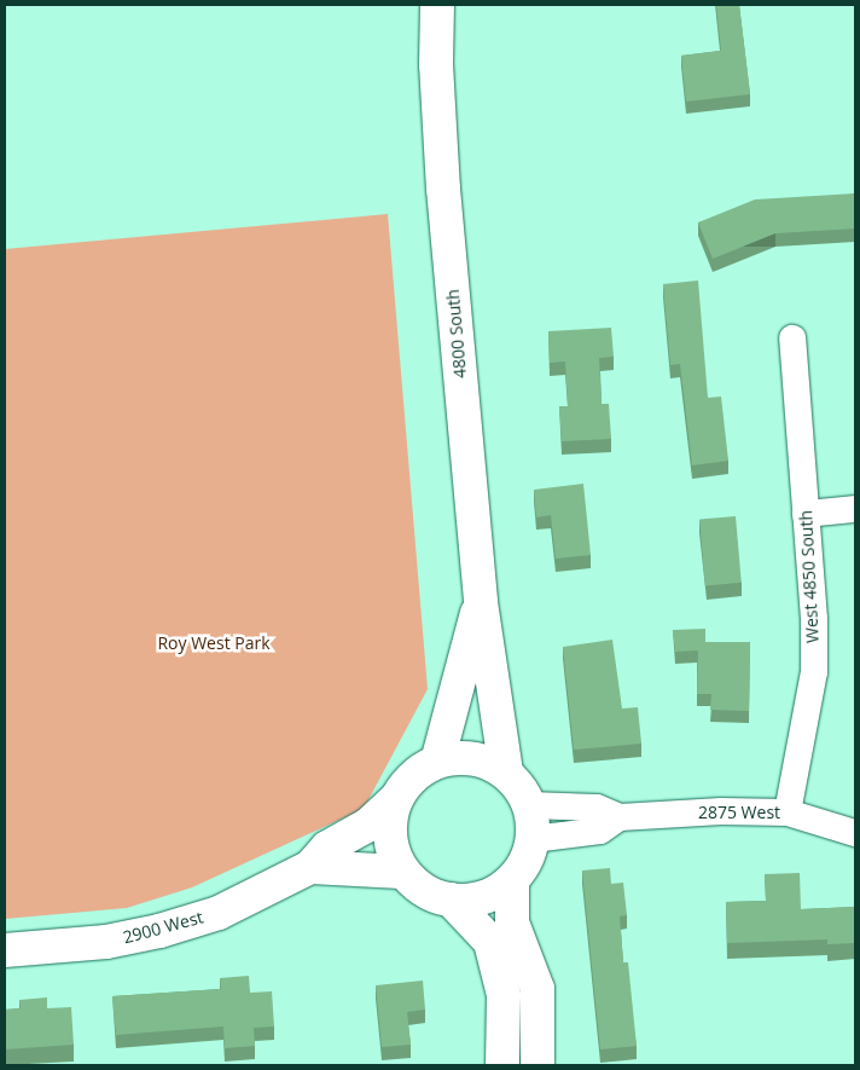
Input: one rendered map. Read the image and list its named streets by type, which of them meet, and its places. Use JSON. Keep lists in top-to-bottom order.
{
  "streets": {
    "main road": ["4800 South", "2900 West"],
    "street": ["West 4850 South", "2875 West"]
  },
  "crossings": [
    ["4800 South", "2875 West"],
    ["West 4850 South", "2875 West"]
  ],
  "parks": ["Roy West Park"]
}
